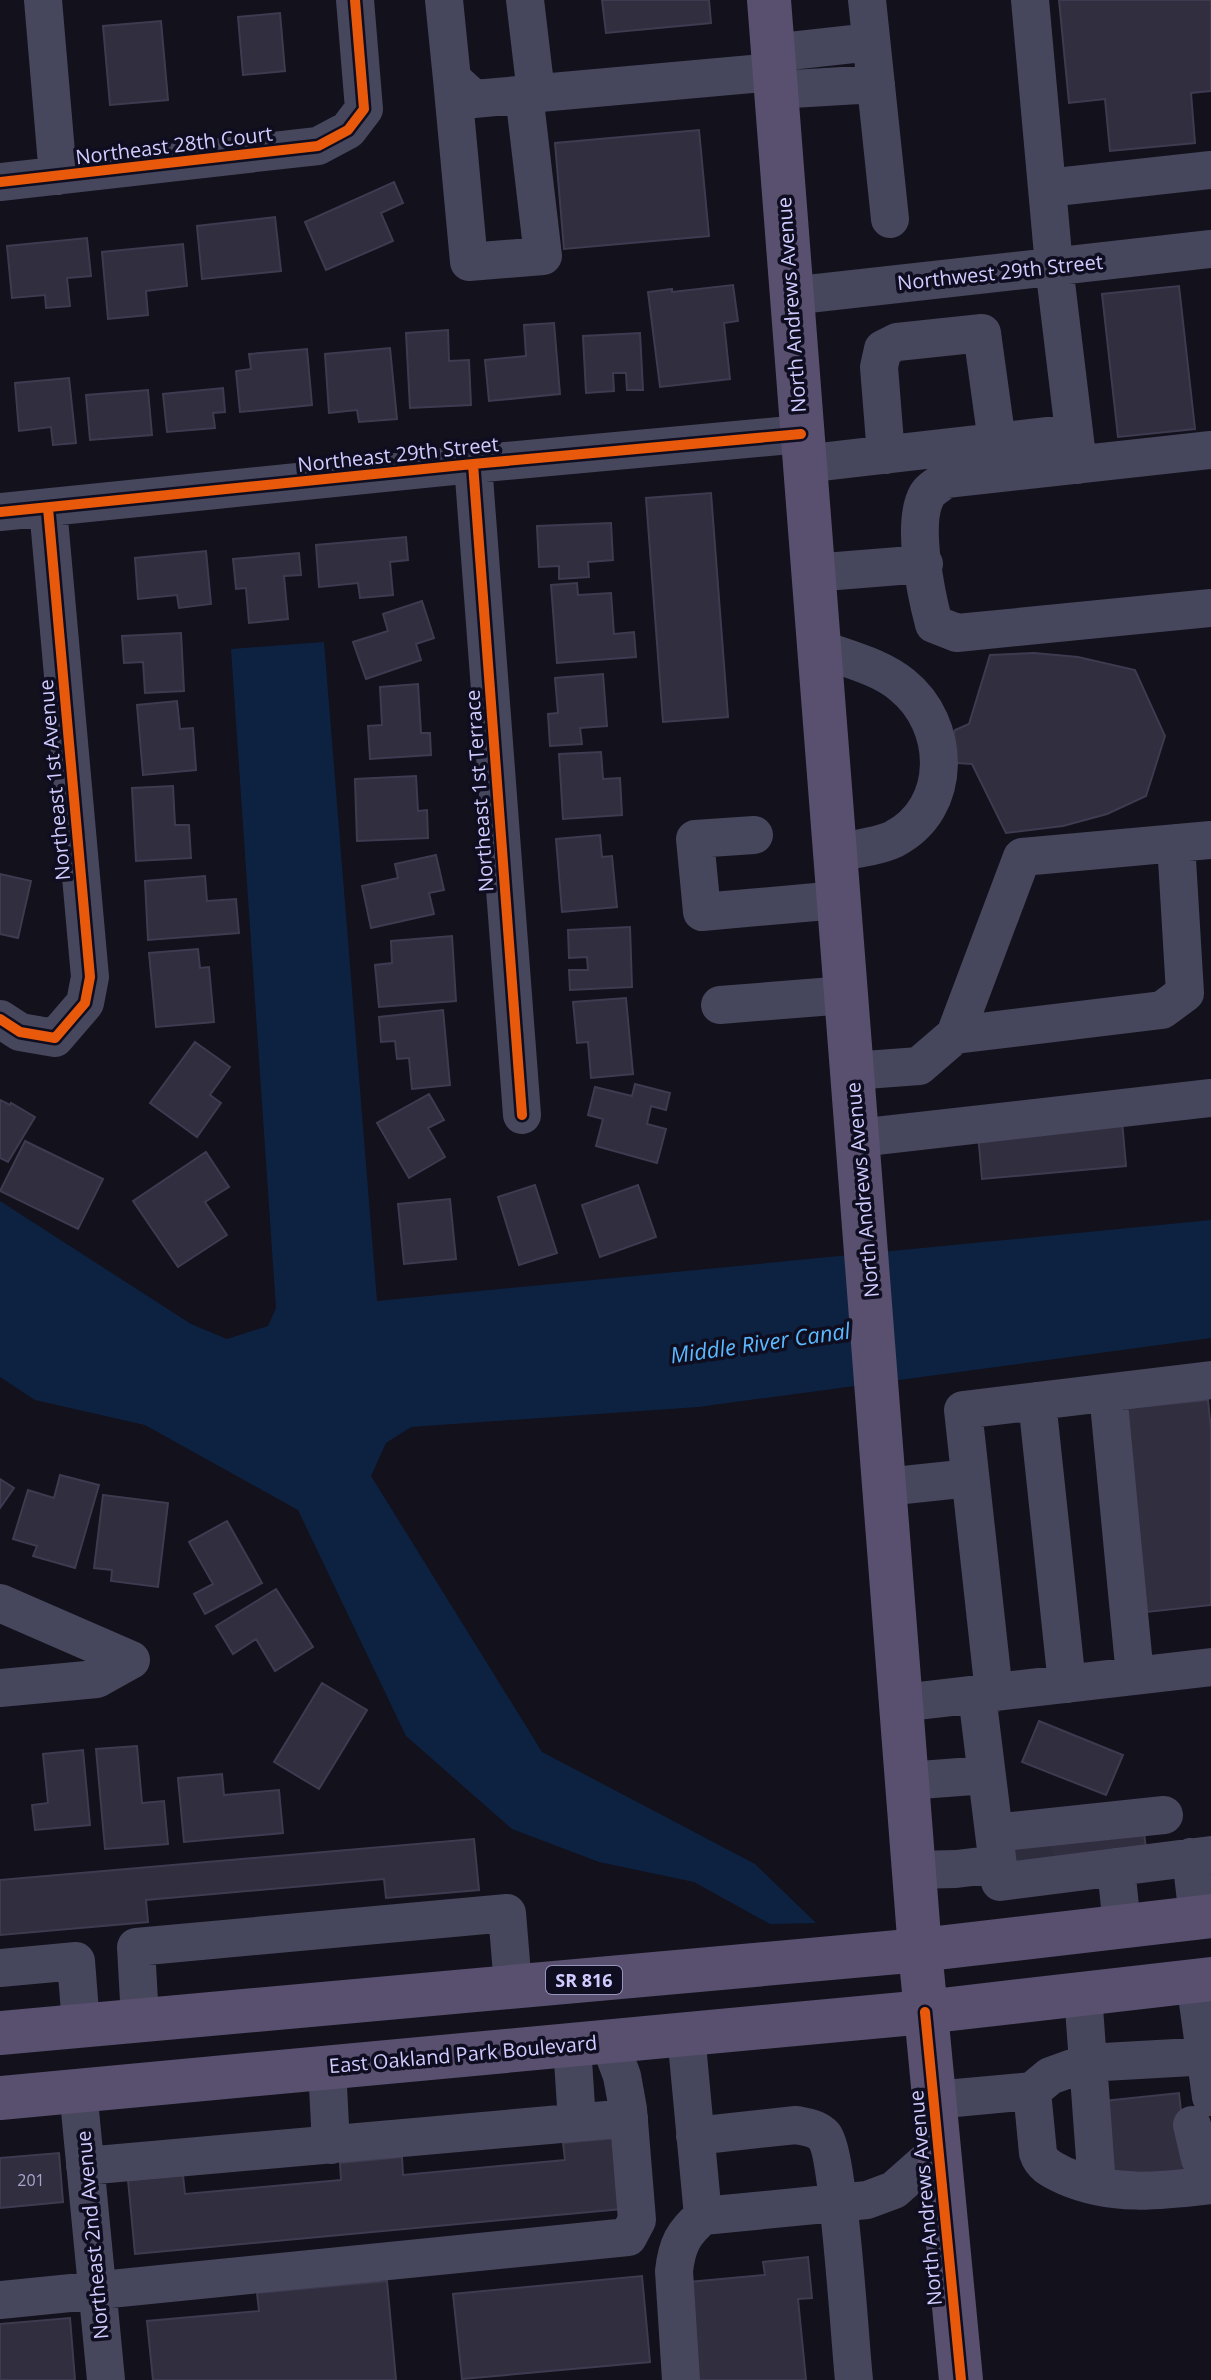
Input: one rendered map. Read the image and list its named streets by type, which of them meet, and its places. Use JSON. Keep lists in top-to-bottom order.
{
  "streets": {
    "main road": ["North Andrews Avenue", "SR 816", "East Oakland Park Boulevard"],
    "street": [
      "Northeast 28th Court",
      "Northwest 29th Street",
      "Northeast 29th Street",
      "Northeast 1st Avenue",
      "Northeast 1st Terrace",
      "Northeast 2nd Avenue"
    ]
  },
  "crossings": [
    ["Northwest 29th Street", "North Andrews Avenue"],
    ["North Andrews Avenue", "Northeast 29th Street"],
    ["North Andrews Avenue", "SR 816"],
    ["North Andrews Avenue", "East Oakland Park Boulevard"],
    ["Northeast 29th Street", "Northeast 1st Avenue"],
    ["Northeast 29th Street", "Northeast 1st Terrace"],
    ["East Oakland Park Boulevard", "Northeast 2nd Avenue"]
  ],
  "water": ["Middle River Canal"],
  "house_numbers": ["201"]
}
